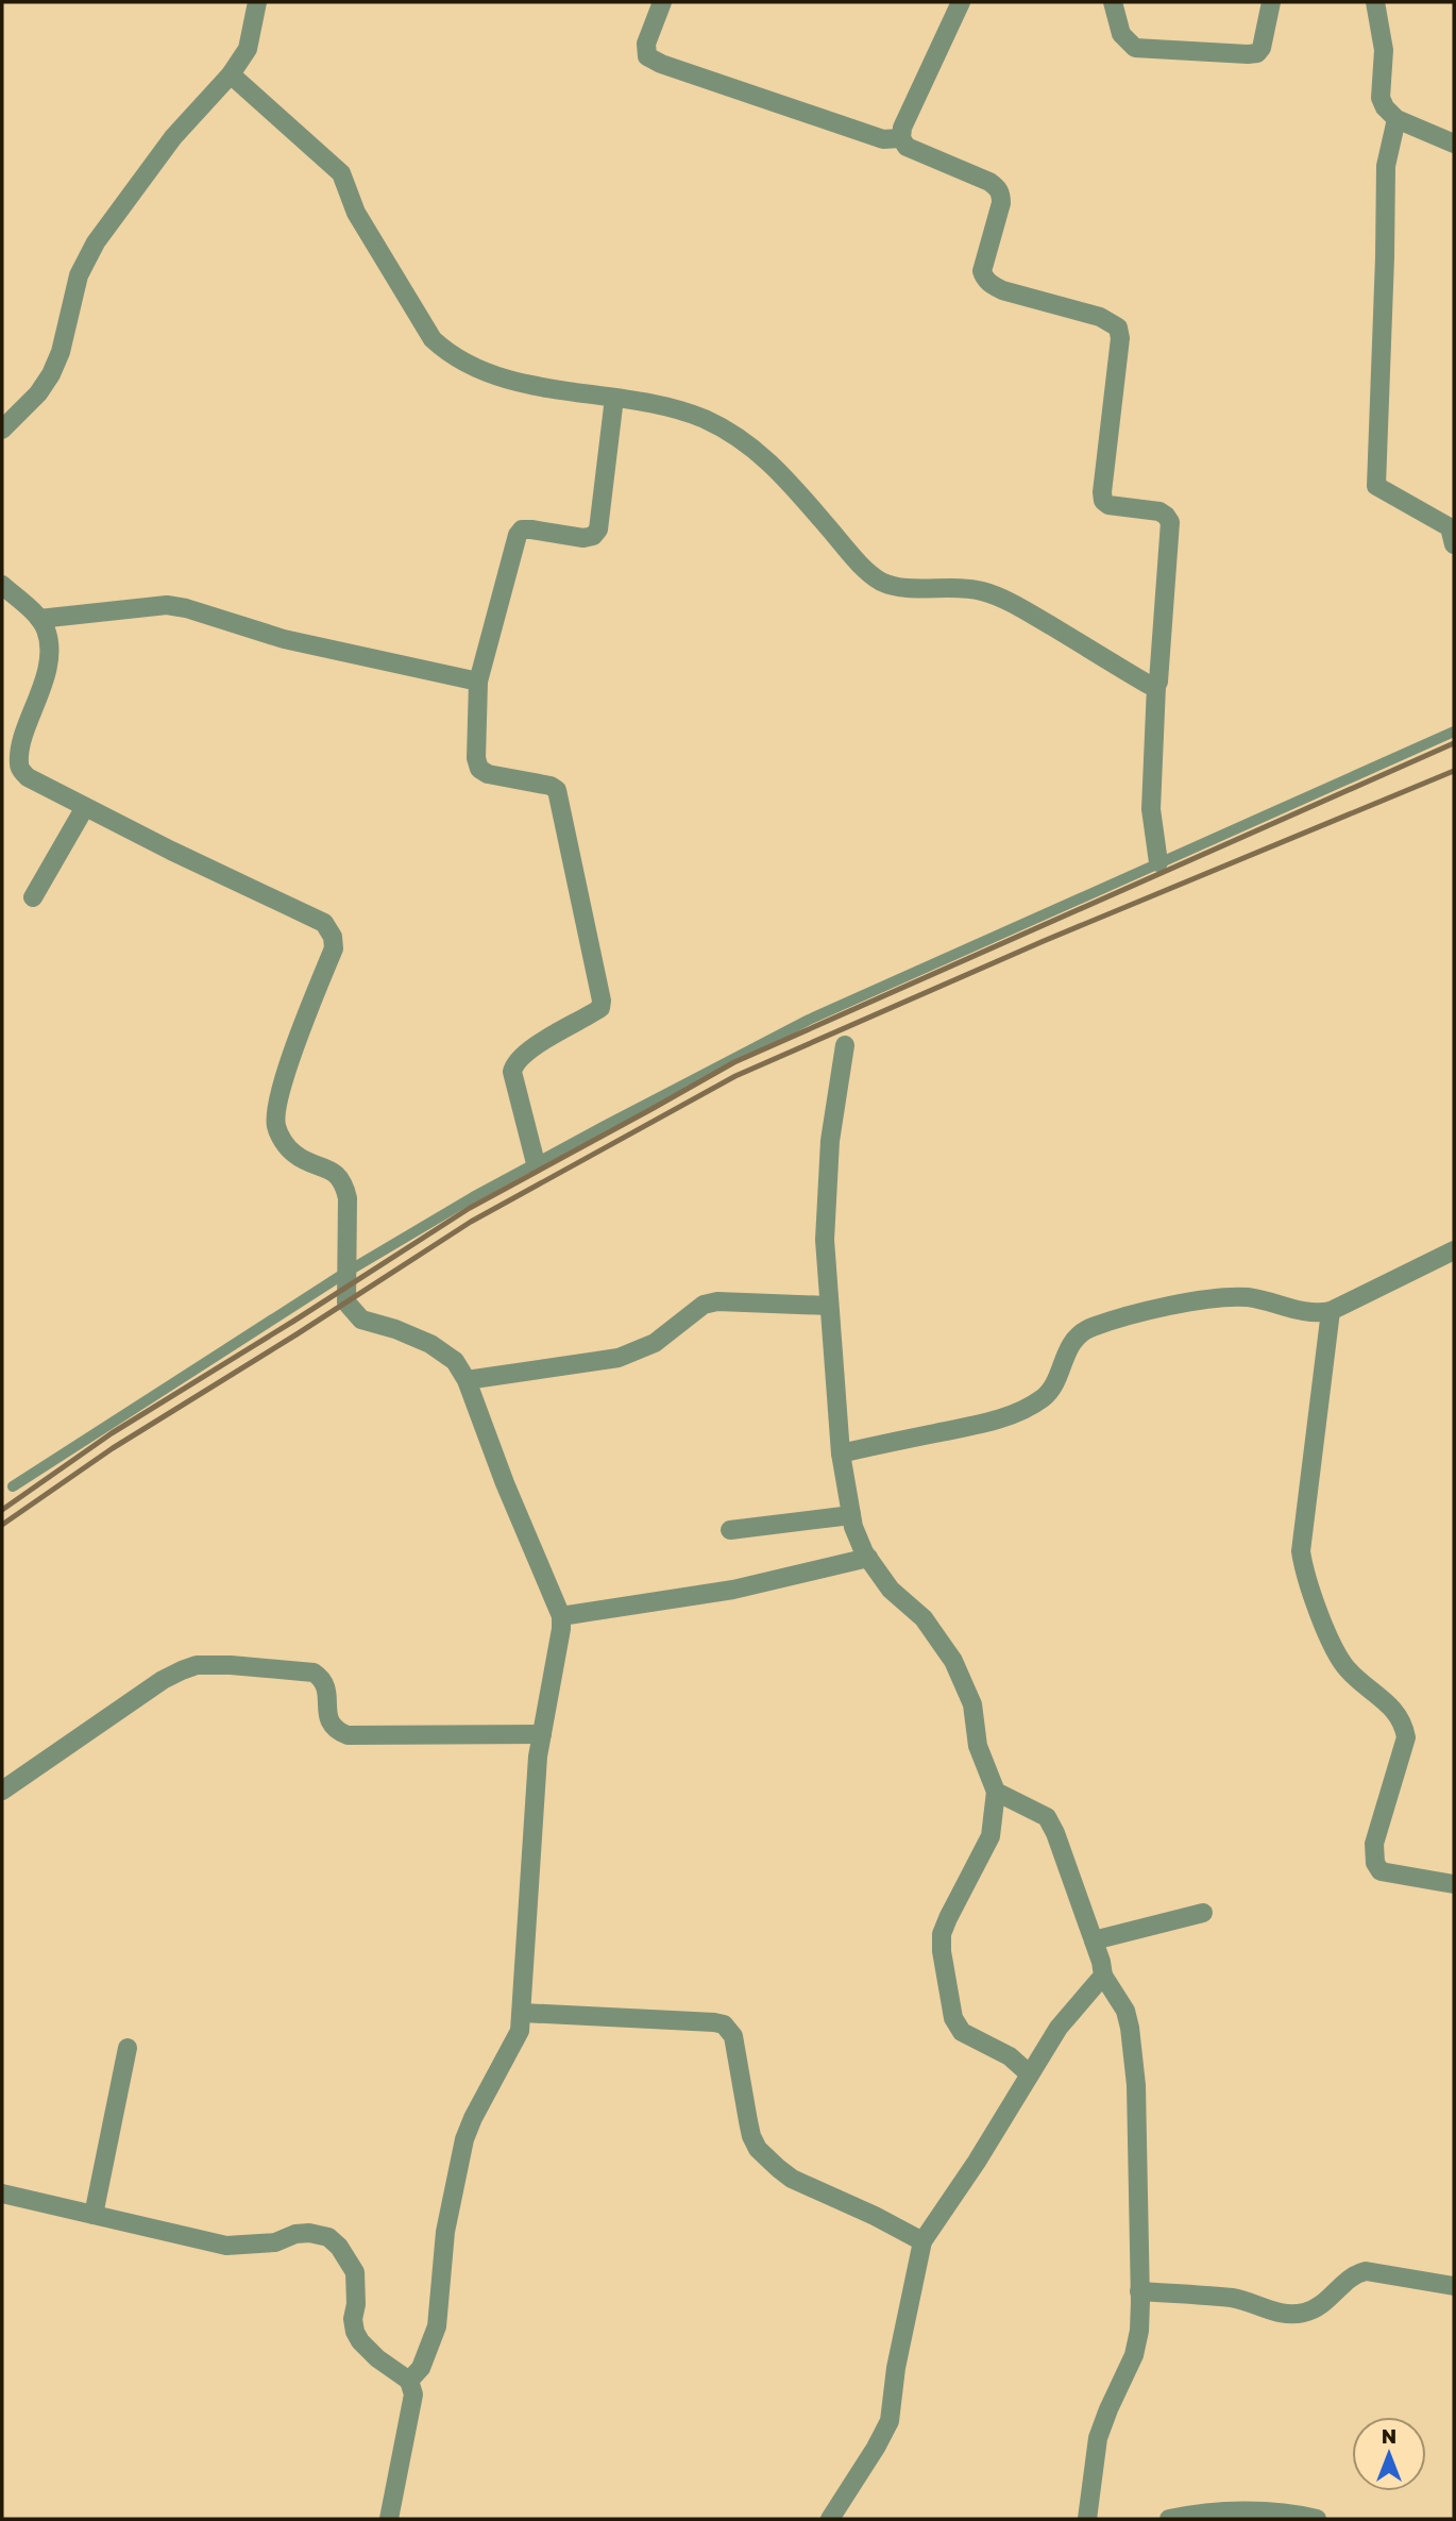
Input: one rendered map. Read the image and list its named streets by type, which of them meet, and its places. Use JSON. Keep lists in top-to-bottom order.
{
  "north": "top"
}
